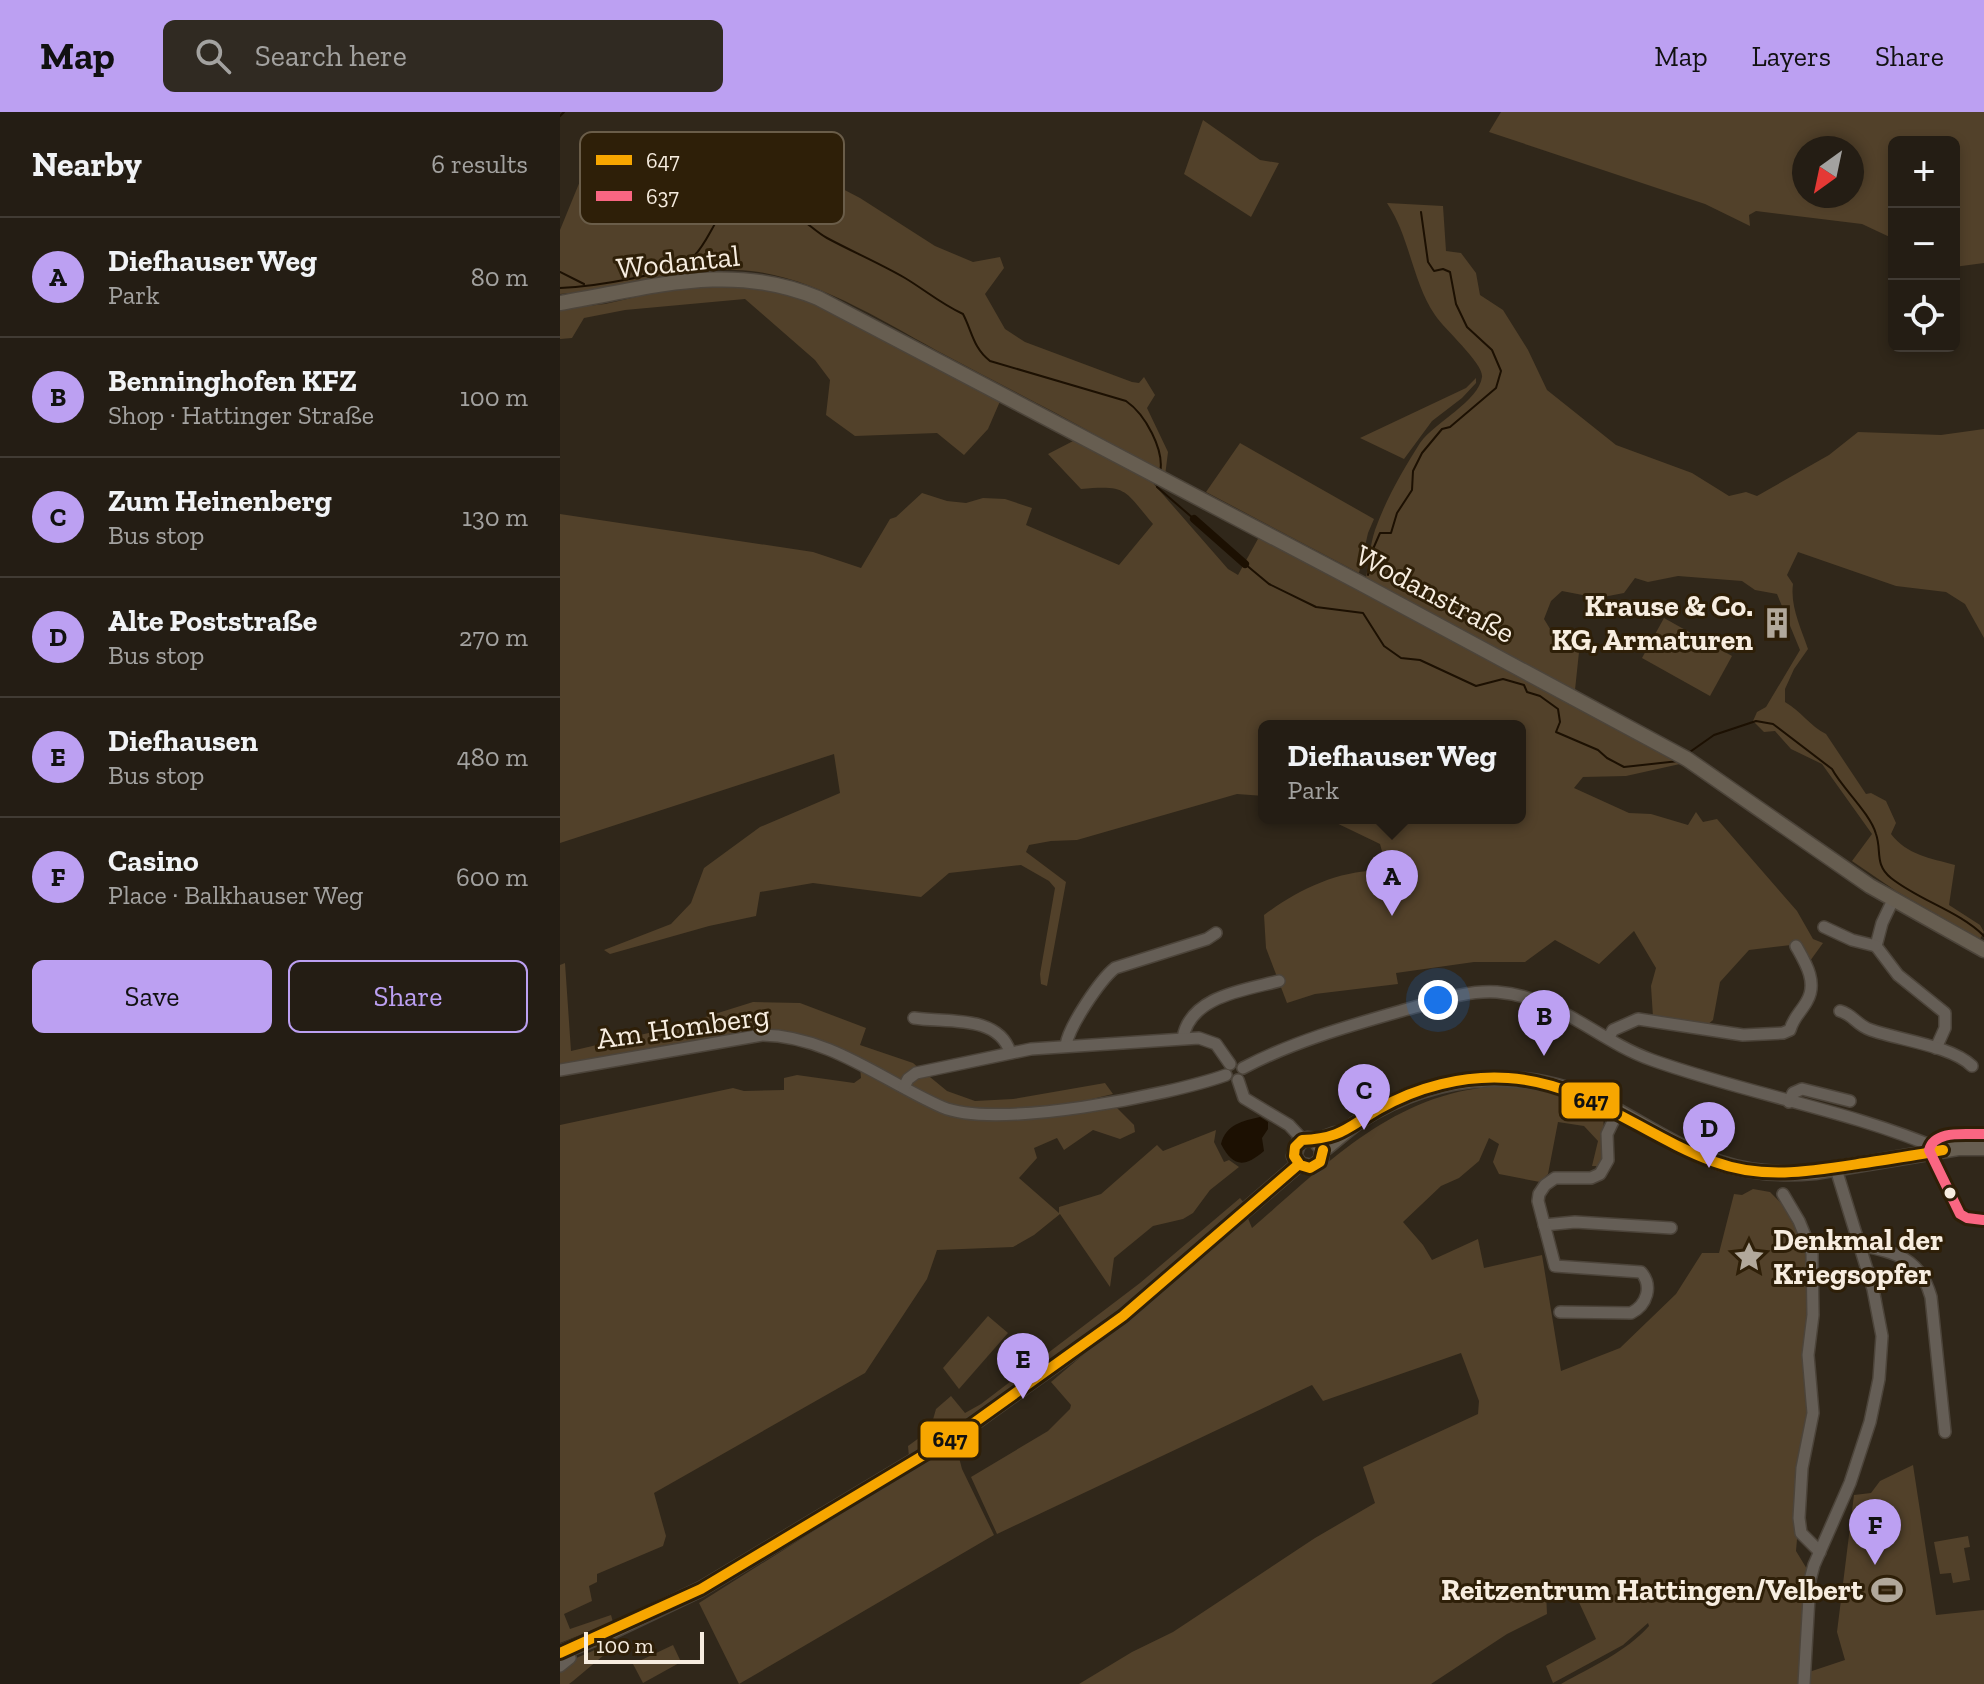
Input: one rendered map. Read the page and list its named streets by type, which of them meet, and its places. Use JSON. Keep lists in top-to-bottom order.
{
  "streets": {
    "main road": ["Wodantal", "Wodanstraße"],
    "street": ["Am Homberg"]
  },
  "crossings": [
    ["Wodantal", "Wodanstraße"]
  ],
  "places": {
    "building": ["Krause & Co. KG, Armaturen"],
    "place": ["Denkmal der Kriegsopfer"],
    "sports": ["Reitzentrum Hattingen/Velbert"]
  },
  "lines": ["transit line 647", "transit line 637"],
  "legend": ["647", "637"],
  "scale_bar": "100 m",
  "north": "bottom left",
  "page": {
    "header": "Map",
    "search": "Search here",
    "nav": ["Map", "Layers", "Share"],
    "heading": ["Nearby", "6 results"],
    "map_buttons": ["+", "−"],
    "list": [
      {
        "mark": "A",
        "name": "Diefhauser Weg",
        "note": "Park",
        "value": "80 m"
      },
      {
        "mark": "B",
        "name": "Benninghofen KFZ",
        "note": "Shop · Hattinger Straße",
        "value": "100 m"
      },
      {
        "mark": "C",
        "name": "Zum Heinenberg",
        "note": "Bus stop",
        "value": "130 m"
      },
      {
        "mark": "D",
        "name": "Alte Poststraße",
        "note": "Bus stop",
        "value": "270 m"
      },
      {
        "mark": "E",
        "name": "Diefhausen",
        "note": "Bus stop",
        "value": "480 m"
      },
      {
        "mark": "F",
        "name": "Casino",
        "note": "Place · Balkhauser Weg",
        "value": "600 m"
      }
    ],
    "popup": ["Diefhauser Weg", "Park"],
    "pins": [
      "A",
      "B",
      "C",
      "D",
      "E",
      "F"
    ],
    "buttons": ["Save", "Share"],
    "scale": "100 m"
  }
}
